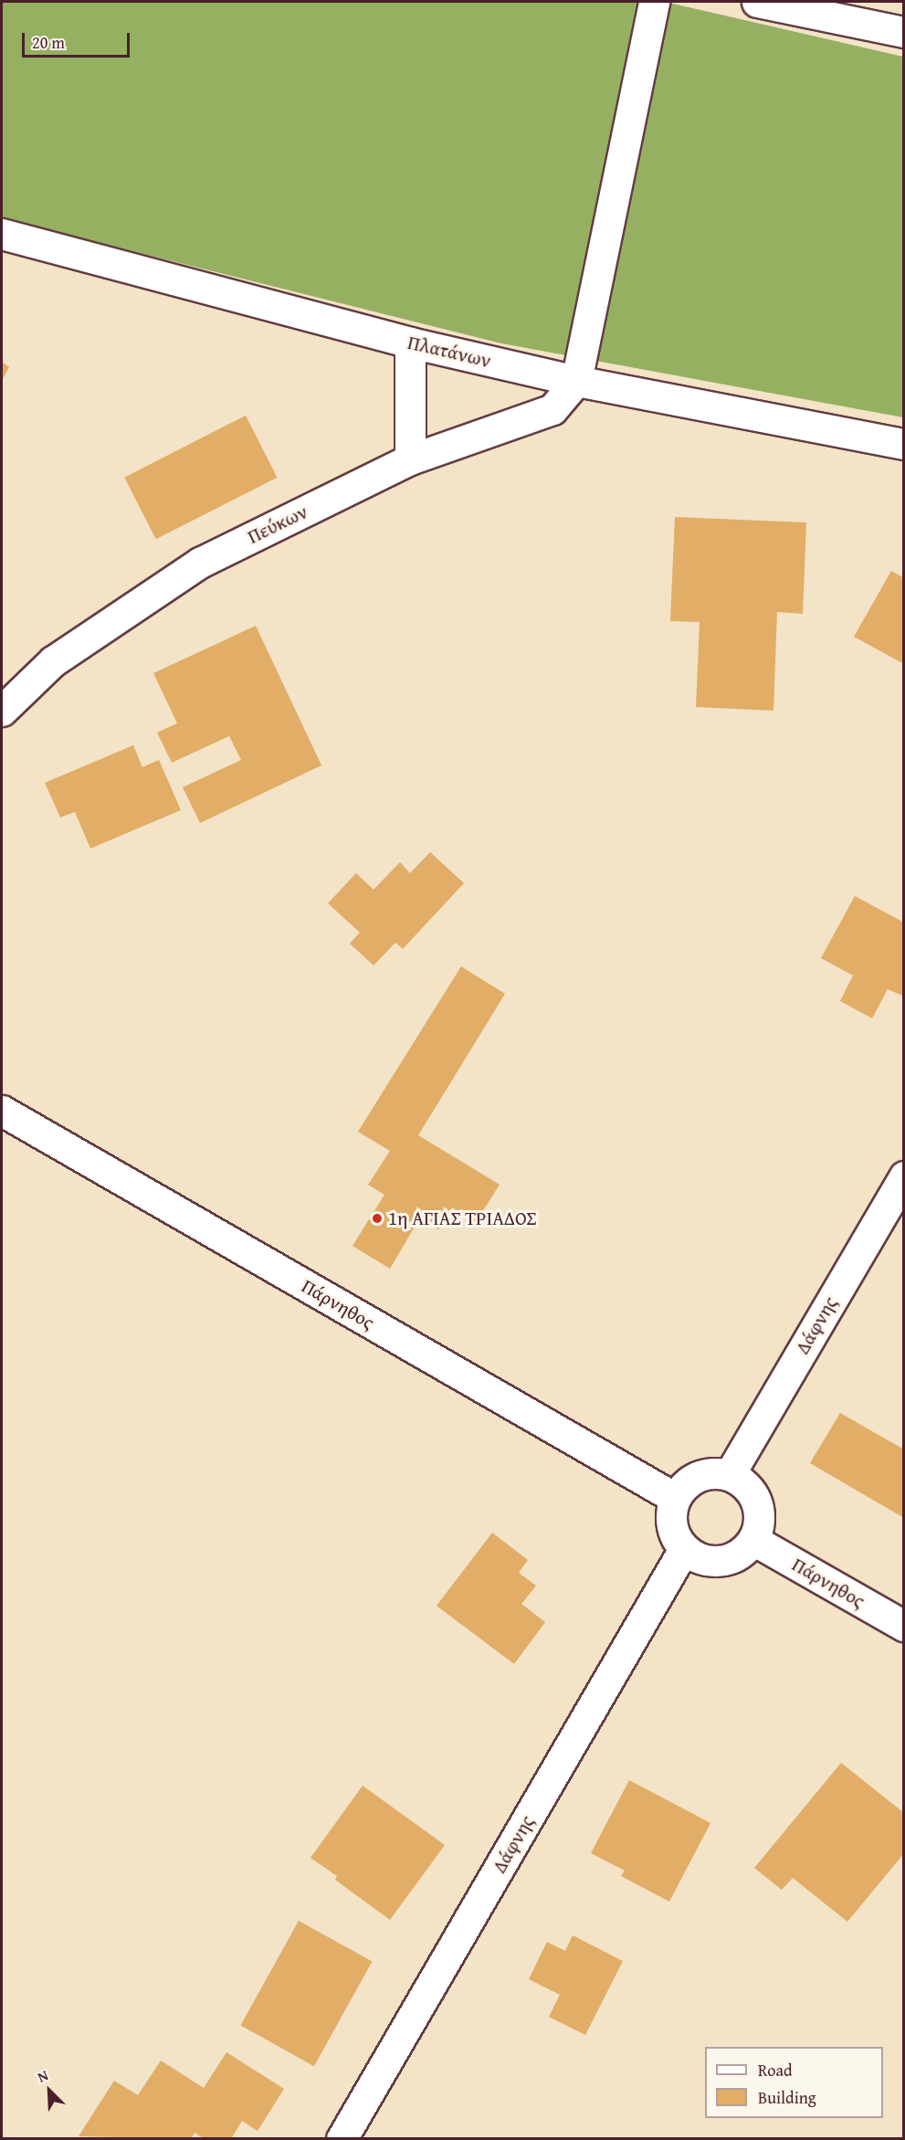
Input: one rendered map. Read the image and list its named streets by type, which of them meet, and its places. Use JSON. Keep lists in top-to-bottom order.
{
  "streets": {
    "street": [
      "Πλατάνων",
      "Πεύκων",
      "Πάρνηθος",
      "Δάφνης"
    ]
  },
  "crossings": [
    ["Πλατάνων", "Πεύκων"],
    ["Πάρνηθος", "Δάφνης"]
  ],
  "places": ["1η ΑΓΙΑΣ ΤΡΙΑΔΟΣ"],
  "legend": ["Road", "Building"],
  "scale_bar": "20 m",
  "north": "top left"
}
